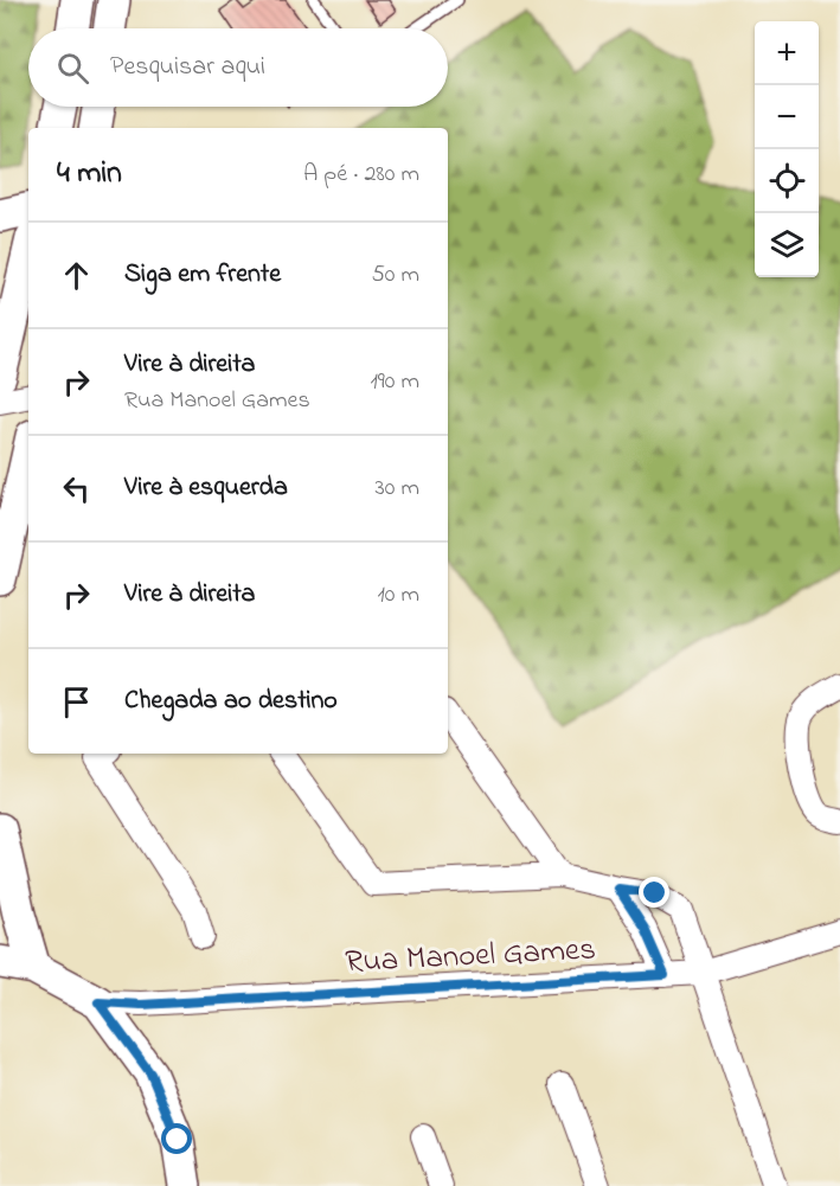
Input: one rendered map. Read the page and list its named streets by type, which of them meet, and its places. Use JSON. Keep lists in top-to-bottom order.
{
  "streets": {
    "street": ["Rua Manoel Games"]
  },
  "page": {
    "map_buttons": ["+", "−"],
    "search": "Pesquisar aqui",
    "heading": ["4 min", "A pé · 280 m"],
    "list": [
      ["Siga em frente", "50 m"],
      ["Vire à direita", "Rua Manoel Games", "190 m"],
      ["Vire à esquerda", "30 m"],
      ["Vire à direita", "10 m"],
      "Chegada ao destino"
    ]
  }
}
